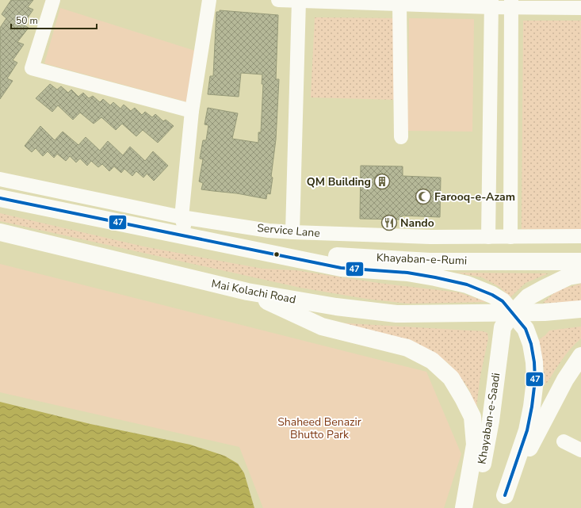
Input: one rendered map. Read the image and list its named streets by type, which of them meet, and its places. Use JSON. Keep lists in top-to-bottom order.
{
  "streets": {
    "main road": ["Khayaban-e-Rumi", "Mai Kolachi Road", "Khayaban-e-Saadi"],
    "street": ["Service Lane"]
  },
  "crossings": [
    ["Mai Kolachi Road", "Khayaban-e-Saadi"]
  ],
  "parks": ["Shaheed Benazir Bhutto Park"],
  "places": {
    "building": ["QM Building"],
    "mosque": ["Farooq-e-Azam"],
    "restaurant": ["Nando"]
  },
  "lines": ["transit line 47"],
  "scale_bar": "50 m"
}
